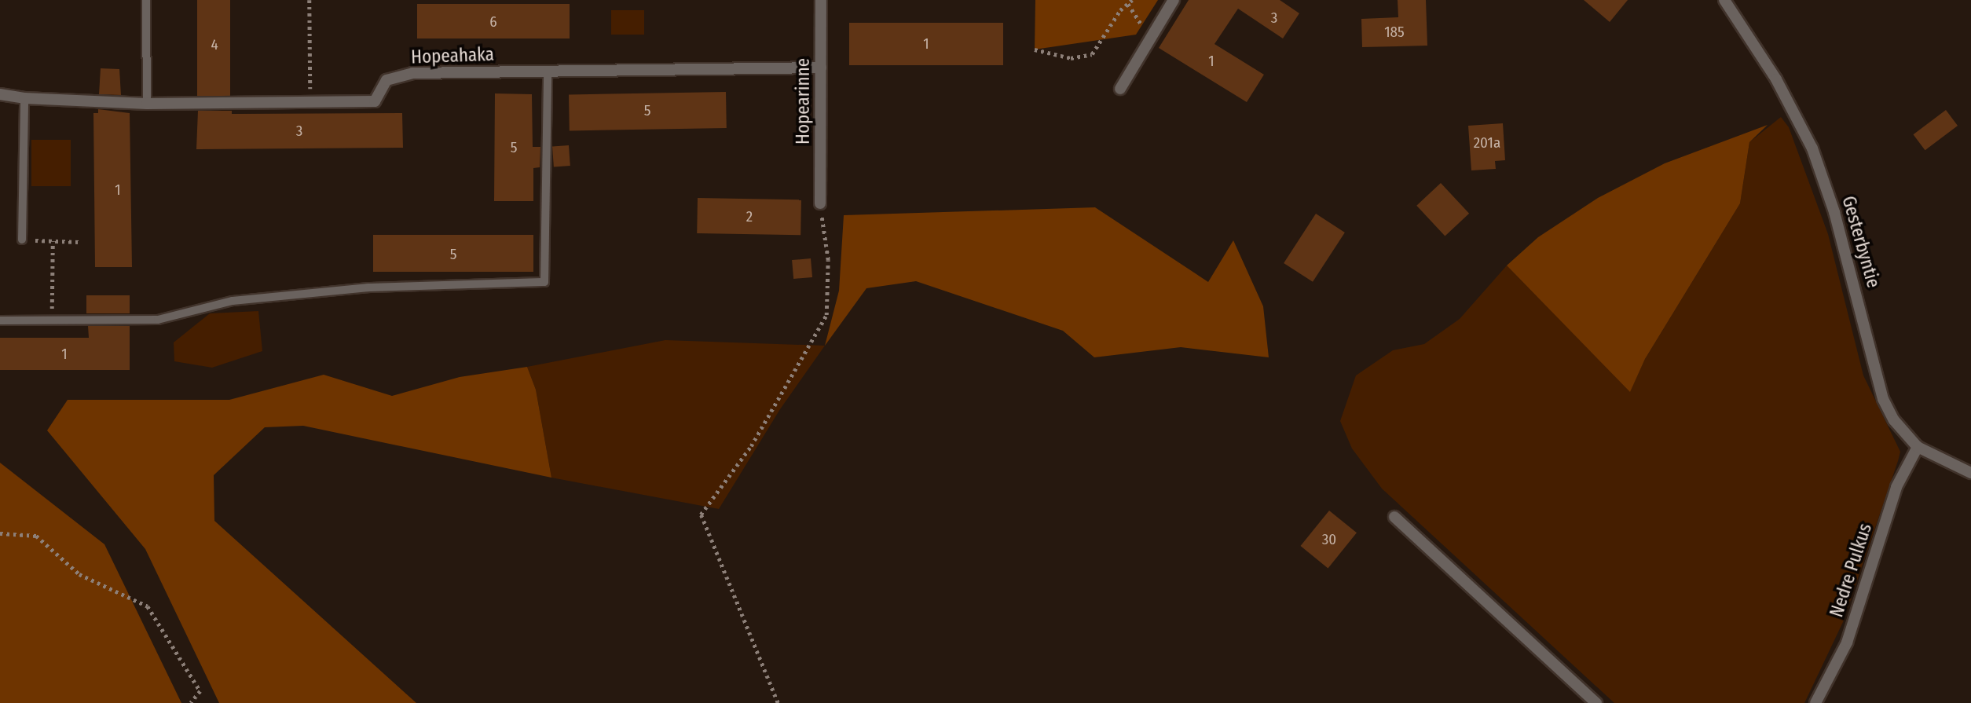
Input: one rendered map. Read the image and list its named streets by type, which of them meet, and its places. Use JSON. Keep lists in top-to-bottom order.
{
  "streets": {
    "street": [
      "Hopeahaka",
      "Hopearinne",
      "Gesterbyntie",
      "Nedre Pulkus"
    ]
  },
  "crossings": [
    ["Hopeahaka", "Hopearinne"],
    ["Gesterbyntie", "Nedre Pulkus"]
  ],
  "house_numbers": [
    "3",
    "6",
    "185",
    "1",
    "4",
    "1",
    "5",
    "3",
    "201a",
    "5",
    "1",
    "2",
    "5",
    "1",
    "30"
  ]
}
